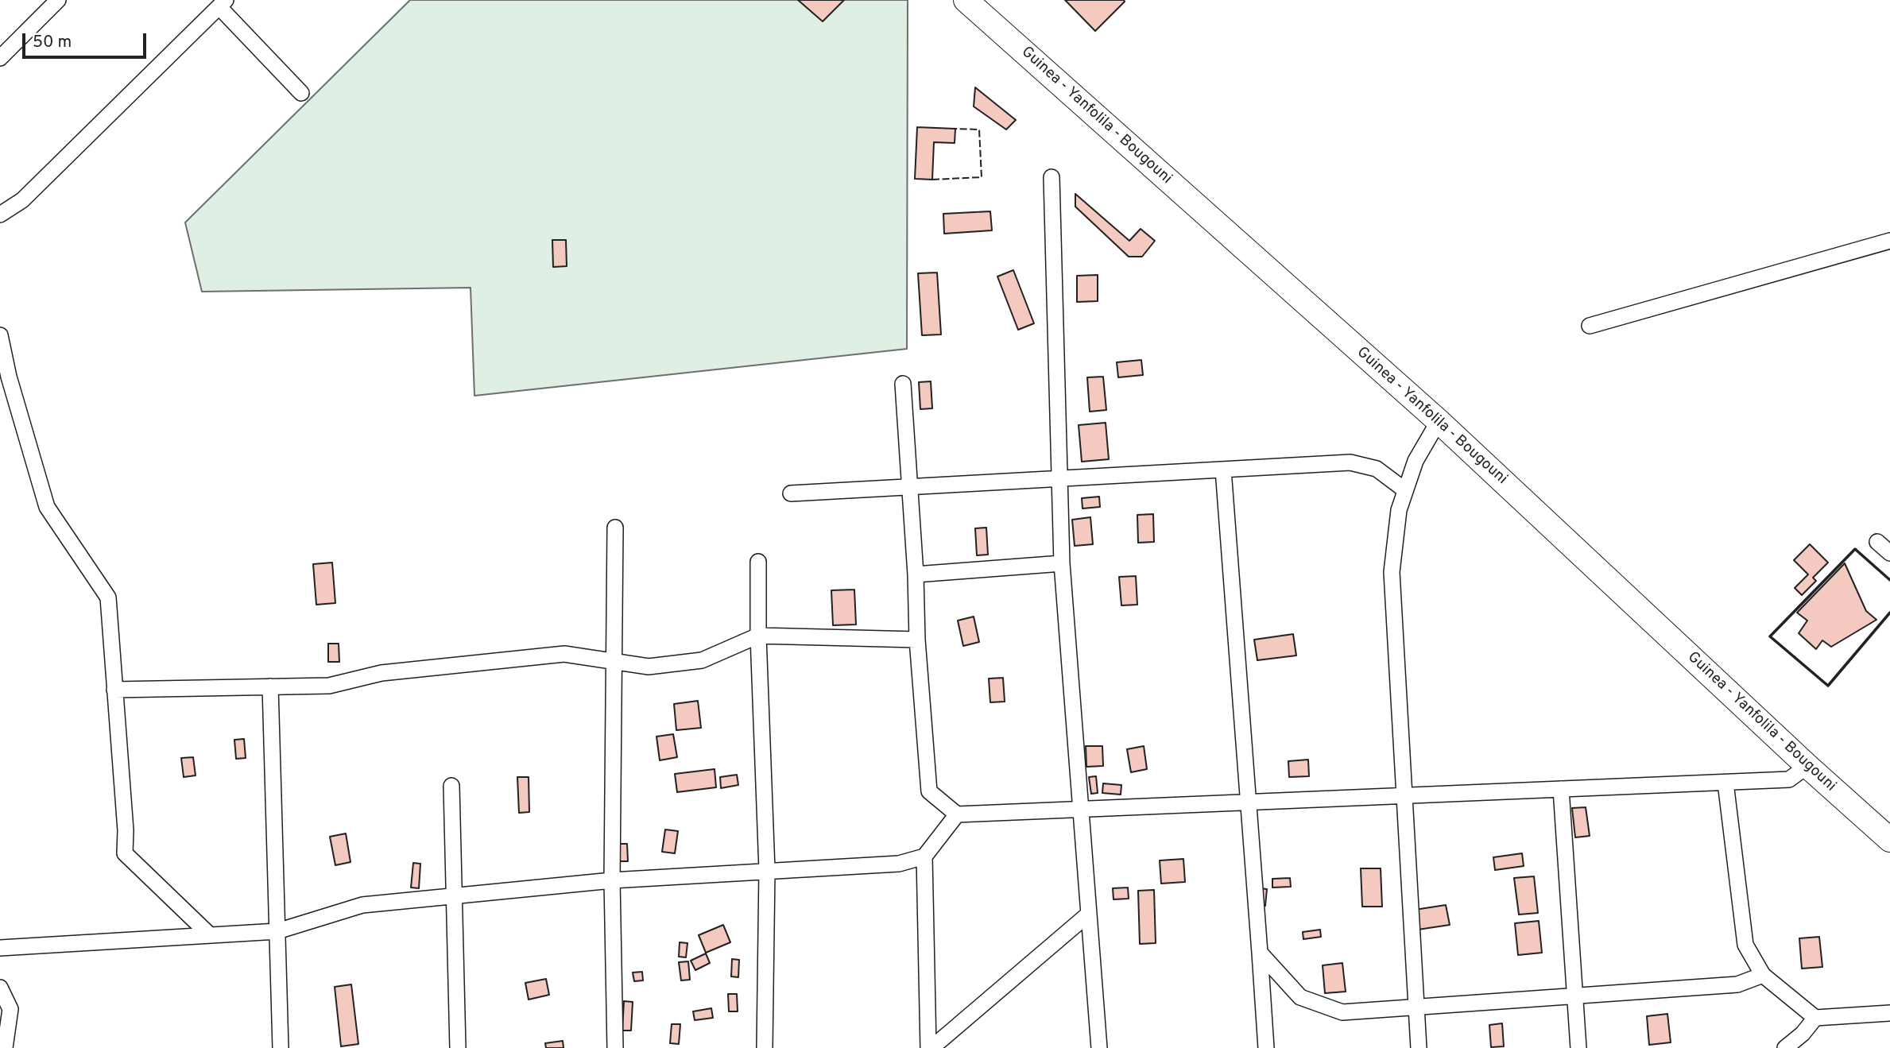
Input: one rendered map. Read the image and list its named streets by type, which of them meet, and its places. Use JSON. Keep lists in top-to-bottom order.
{
  "streets": {
    "main road": ["Guinea - Yanfolila - Bougouni"]
  },
  "scale_bar": "50 m"
}
